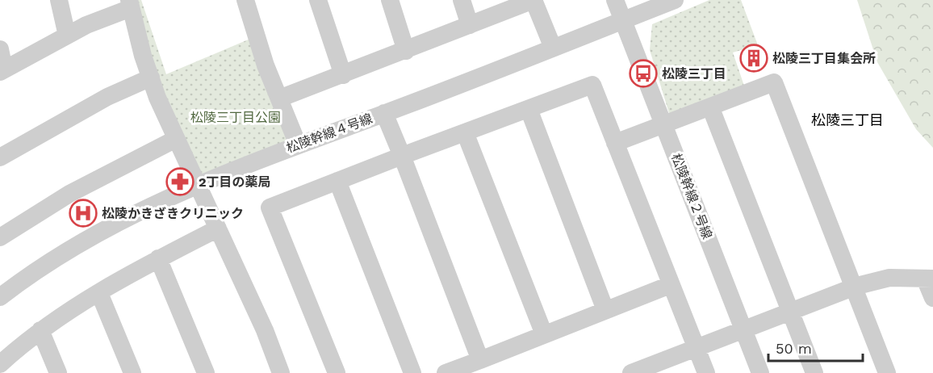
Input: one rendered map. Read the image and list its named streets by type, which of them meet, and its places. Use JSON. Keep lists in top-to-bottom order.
{
  "streets": {
    "street": ["松陵幹線４号線", "松陵幹線２号線"]
  },
  "crossings": [
    ["松陵幹線４号線", "松陵幹線２号線"]
  ],
  "districts": ["松陵三丁目"],
  "parks": ["松陵三丁目公園"],
  "places": {
    "building": ["松陵三丁目集会所"],
    "bus stop": ["松陵三丁目"],
    "pharmacy": ["2丁目の薬局"],
    "hospital": ["松陵かきざきクリニック"]
  },
  "scale_bar": "50 m"
}
